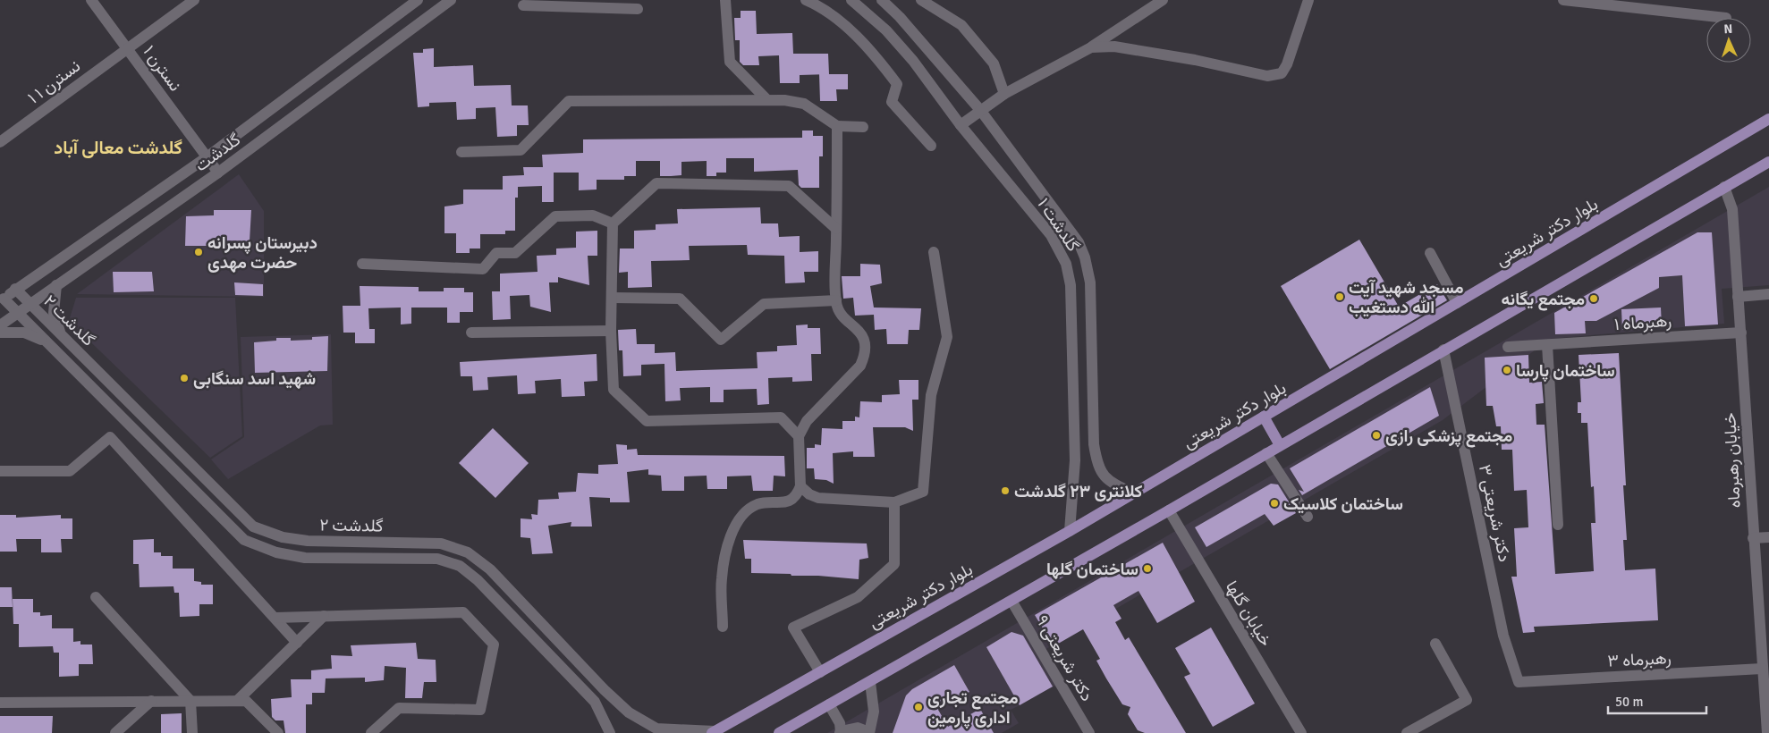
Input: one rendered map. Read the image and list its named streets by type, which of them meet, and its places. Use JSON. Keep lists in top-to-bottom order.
{
  "streets": {
    "main road": ["بلوار دکتر شریعتی"],
    "street": [
      "نسترن ۱",
      "۱ نسترن ۱",
      "گلدشت",
      "گلدشت ۱",
      "گلدشت ۲",
      "۱ رهبرماه",
      "خیابان رهبرماه",
      "۳ دکتر شریعتی",
      "خیابان گلها",
      "دکتر شریعتی ۹",
      "۳ رهبرماه"
    ]
  },
  "crossings": [
    ["نسترن ۱", "۱ نسترن ۱"],
    ["نسترن ۱", "گلدشت"],
    ["گلدشت", "گلدشت ۲"],
    ["گلدشت ۱", "بلوار دکتر شریعتی"],
    ["بلوار دکتر شریعتی", "گلدشت ۲"],
    ["۱ رهبرماه", "خیابان رهبرماه"],
    ["خیابان رهبرماه", "۳ رهبرماه"],
    ["۳ دکتر شریعتی", "۳ رهبرماه"]
  ],
  "districts": ["گلدشت معالی آباد"],
  "places": [
    "دبیرستان پسرانه حضرت مهدی",
    "مسجد شهید آیت الله دستغیب",
    "مجتمع یگانه",
    "ساختمان پارسا",
    "شهید اسد سنگابی",
    "مجتمع پزشکی رازی",
    "کلانتری ۲۳ گلدشت",
    "ساختمان کلاسیک",
    "ساختمان گلها",
    "مجتمع تجاری اداری پارمین"
  ],
  "scale_bar": "50 m",
  "north": "top"
}
